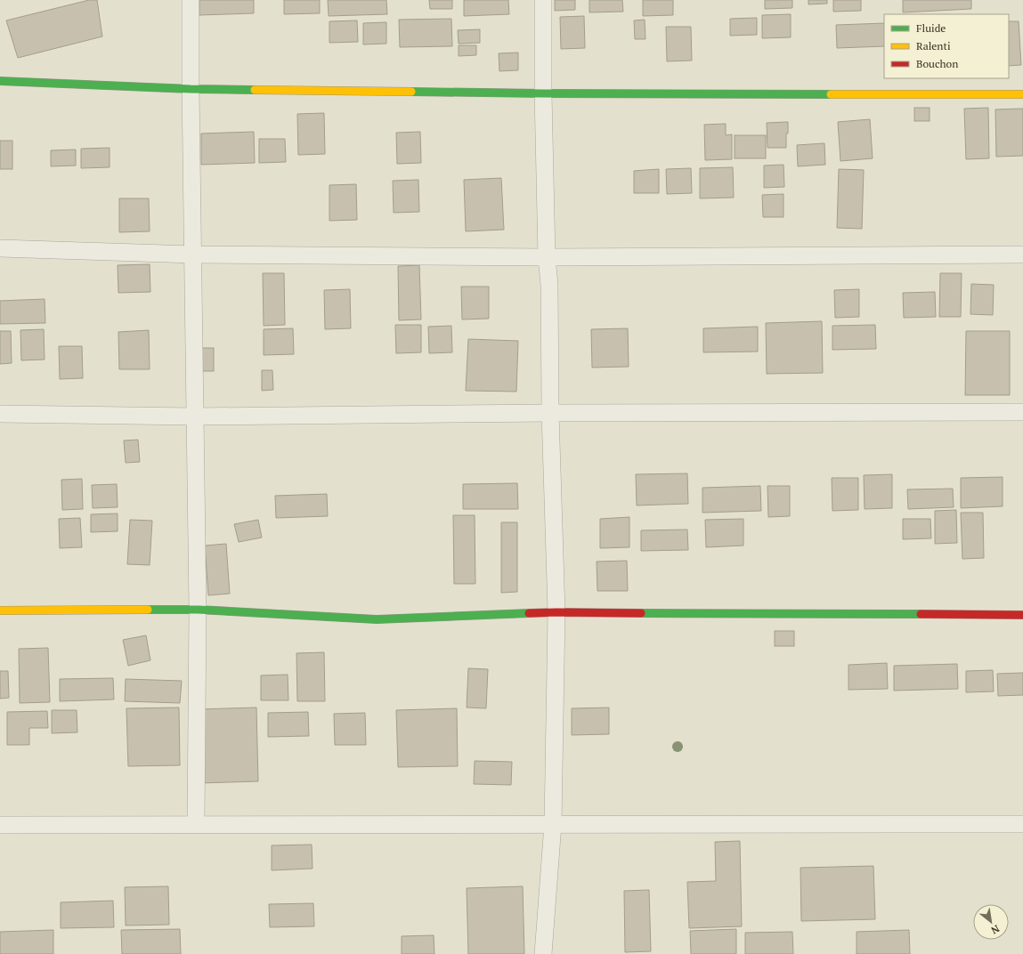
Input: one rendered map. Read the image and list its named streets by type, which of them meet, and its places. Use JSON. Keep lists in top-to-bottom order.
{
  "legend": ["Fluide", "Ralenti", "Bouchon"],
  "north": "bottom right"
}
